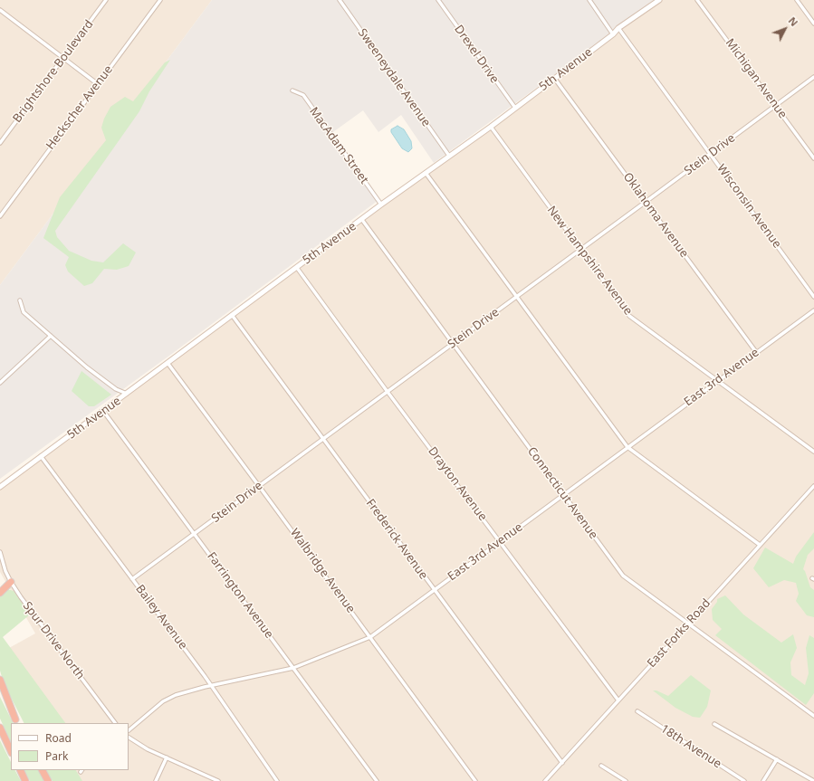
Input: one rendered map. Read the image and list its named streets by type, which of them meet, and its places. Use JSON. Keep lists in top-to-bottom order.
{
  "streets": {
    "main road": ["5th Avenue"],
    "street": [
      "Drexel Drive",
      "Brightshore Boulevard",
      "Sweeneydale Avenue",
      "Michigan Avenue",
      "Heckscher Avenue",
      "MacAdam Street",
      "Stein Drive",
      "Wisconsin Avenue",
      "Oklahoma Avenue",
      "New Hampshire Avenue",
      "East 3rd Avenue",
      "Drayton Avenue",
      "Connecticut Avenue",
      "Frederick Avenue",
      "Walbridge Avenue",
      "Farrington Avenue",
      "Bailey Avenue",
      "East Forks Road",
      "Spur Drive North",
      "18th Avenue"
    ]
  },
  "crossings": [
    ["Drexel Drive", "5th Avenue"],
    ["5th Avenue", "Sweeneydale Avenue"],
    ["5th Avenue", "MacAdam Street"],
    ["5th Avenue", "Wisconsin Avenue"],
    ["5th Avenue", "Oklahoma Avenue"],
    ["5th Avenue", "New Hampshire Avenue"],
    ["5th Avenue", "Drayton Avenue"],
    ["5th Avenue", "Connecticut Avenue"],
    ["5th Avenue", "Frederick Avenue"],
    ["5th Avenue", "Walbridge Avenue"],
    ["5th Avenue", "Farrington Avenue"],
    ["5th Avenue", "Bailey Avenue"],
    ["Michigan Avenue", "Stein Drive"],
    ["Stein Drive", "Wisconsin Avenue"],
    ["Stein Drive", "Oklahoma Avenue"],
    ["Stein Drive", "New Hampshire Avenue"],
    ["Stein Drive", "Drayton Avenue"],
    ["Stein Drive", "Connecticut Avenue"],
    ["Stein Drive", "Frederick Avenue"],
    ["Stein Drive", "Walbridge Avenue"],
    ["Stein Drive", "Farrington Avenue"],
    ["Stein Drive", "Bailey Avenue"],
    ["Oklahoma Avenue", "East 3rd Avenue"],
    ["New Hampshire Avenue", "East 3rd Avenue"],
    ["East 3rd Avenue", "Drayton Avenue"],
    ["East 3rd Avenue", "Connecticut Avenue"],
    ["East 3rd Avenue", "Frederick Avenue"],
    ["East 3rd Avenue", "Walbridge Avenue"],
    ["East 3rd Avenue", "Farrington Avenue"],
    ["East 3rd Avenue", "Bailey Avenue"],
    ["Drayton Avenue", "East Forks Road"],
    ["Connecticut Avenue", "East Forks Road"],
    ["Frederick Avenue", "East Forks Road"]
  ],
  "legend": ["Road", "Park"],
  "north": "top right"
}
